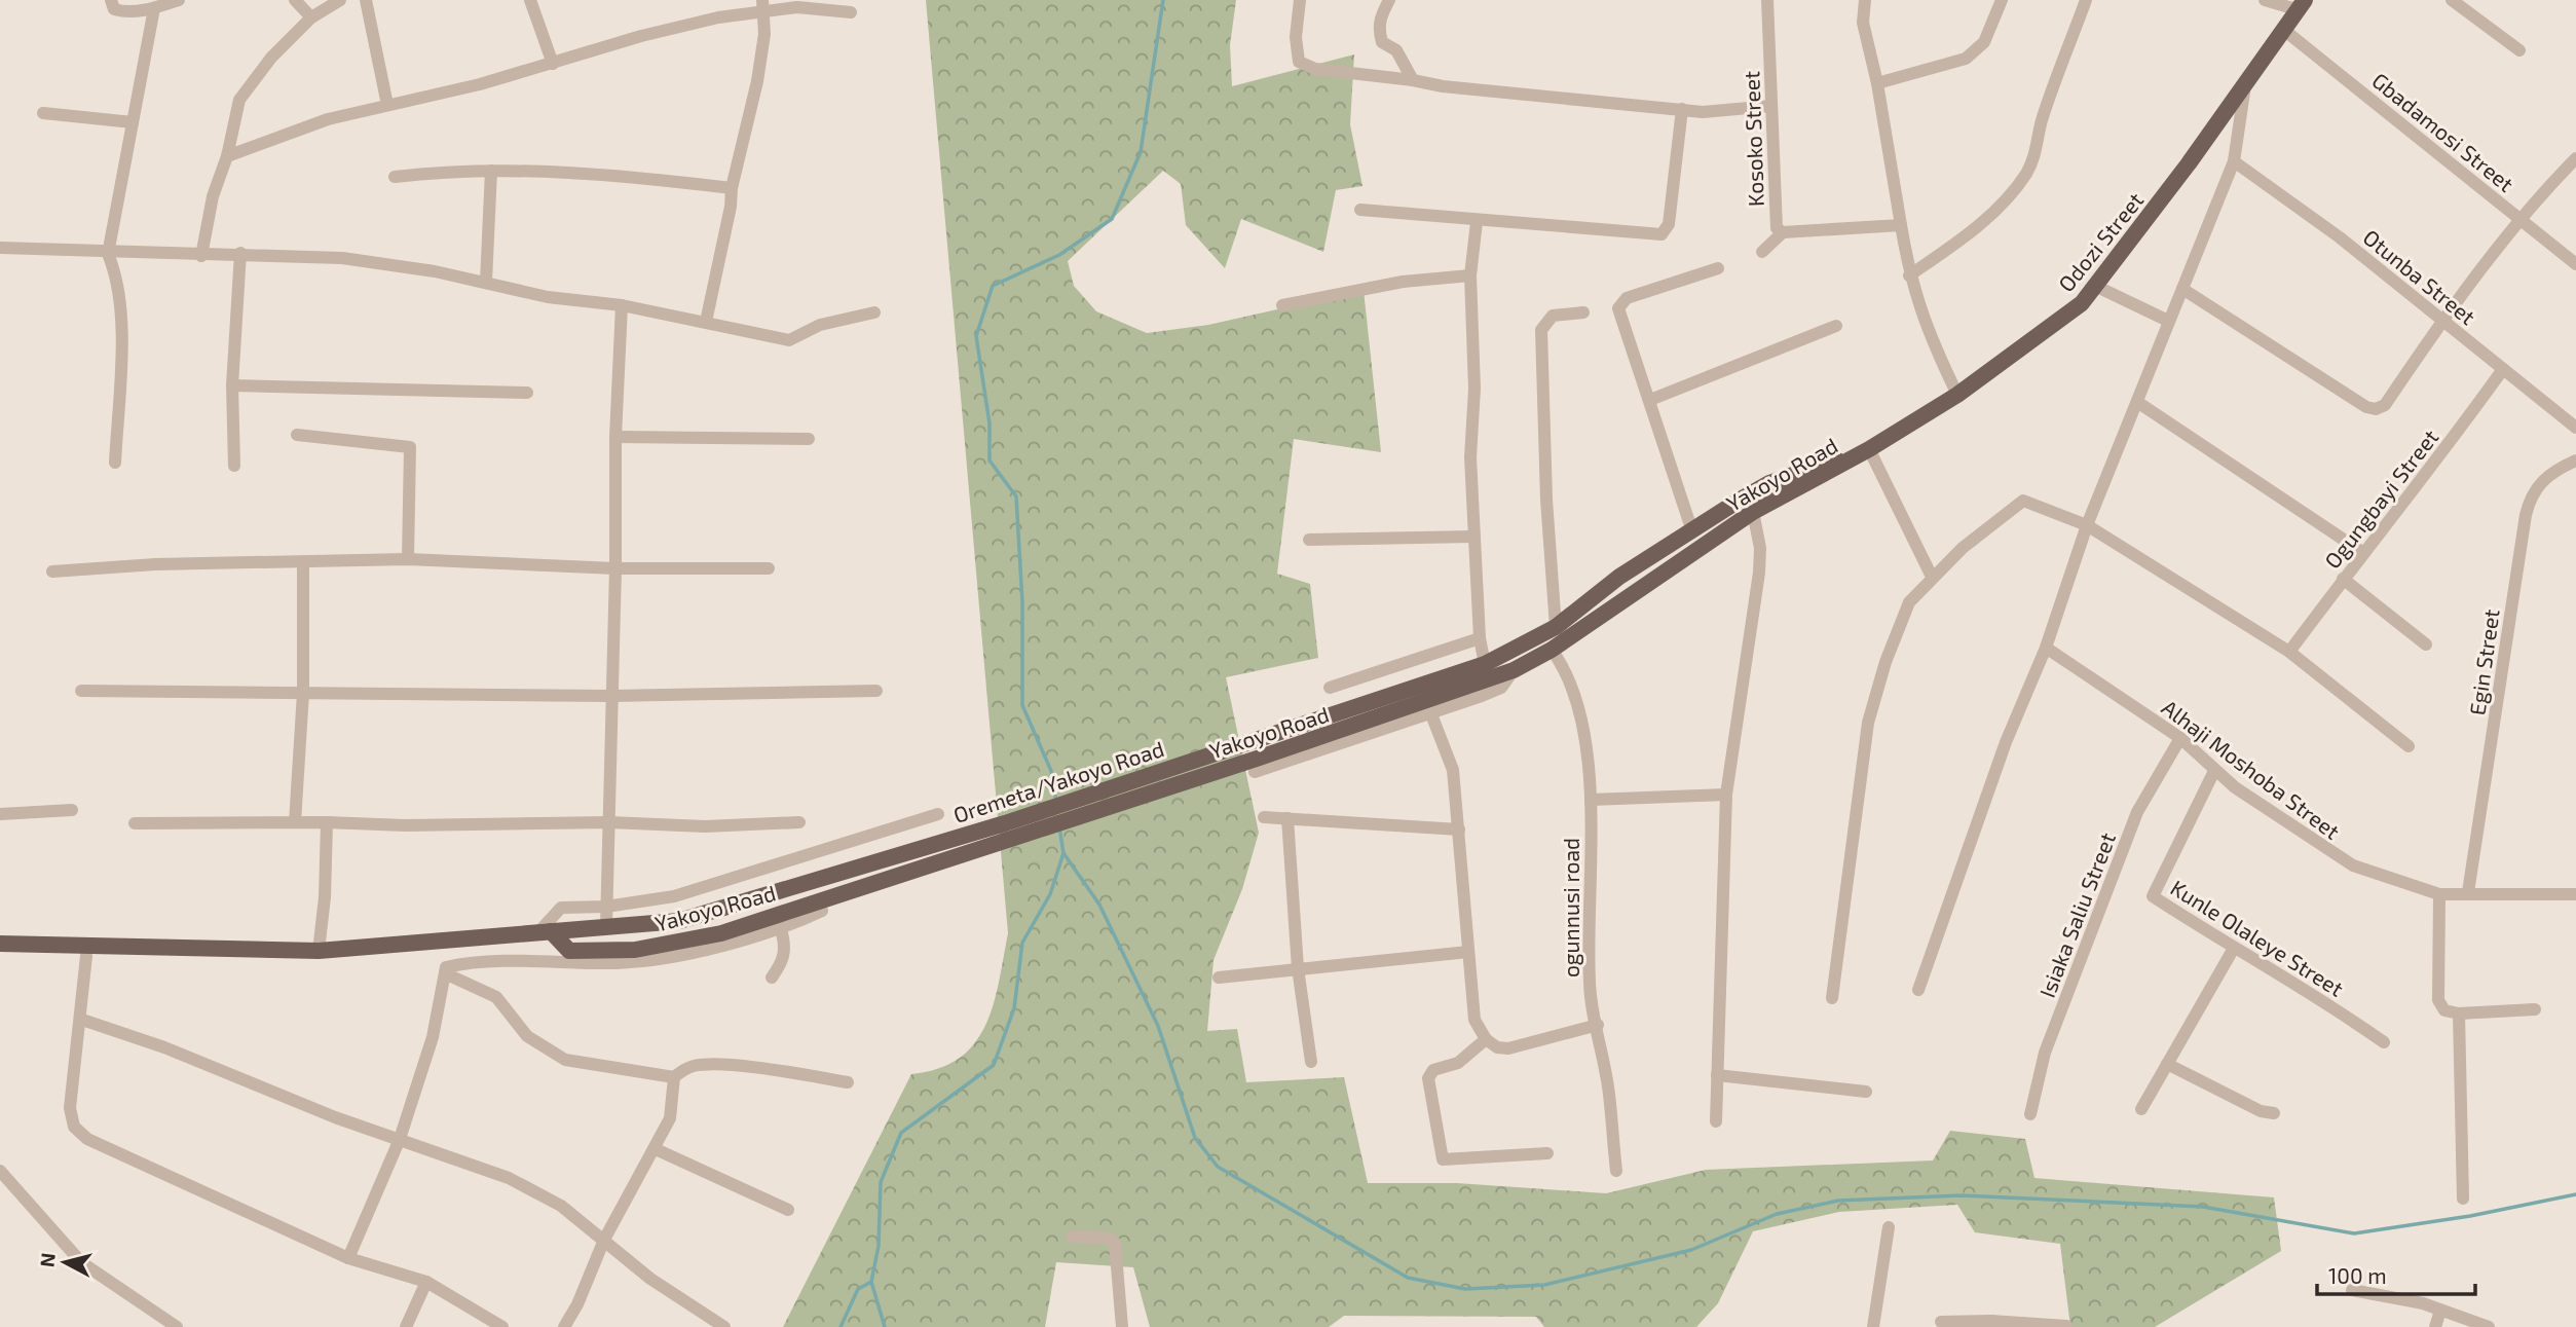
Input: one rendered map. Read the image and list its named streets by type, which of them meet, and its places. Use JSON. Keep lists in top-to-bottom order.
{
  "streets": {
    "main road": ["Odozi Street", "Yakoyo Road", "Oremeta/Yakoyo Road"],
    "street": [
      "Gbadamosi Street",
      "Kosoko Street",
      "Otunba Street",
      "Ogungbayi Street",
      "Egin Street",
      "Alhaji Moshoba Street",
      "ogunnusi road",
      "Isiaka Saliu Street",
      "Kunle Olaleye Street"
    ]
  },
  "crossings": [
    ["Gbadamosi Street", "Odozi Street"],
    ["Odozi Street", "Yakoyo Road"],
    ["Odozi Street", "Oremeta/Yakoyo Road"],
    ["Otunba Street", "Ogungbayi Street"],
    ["Yakoyo Road", "Oremeta/Yakoyo Road"],
    ["Yakoyo Road", "ogunnusi road"],
    ["Egin Street", "Alhaji Moshoba Street"],
    ["Alhaji Moshoba Street", "Isiaka Saliu Street"],
    ["Alhaji Moshoba Street", "Kunle Olaleye Street"]
  ],
  "scale_bar": "100 m",
  "north": "left"
}
